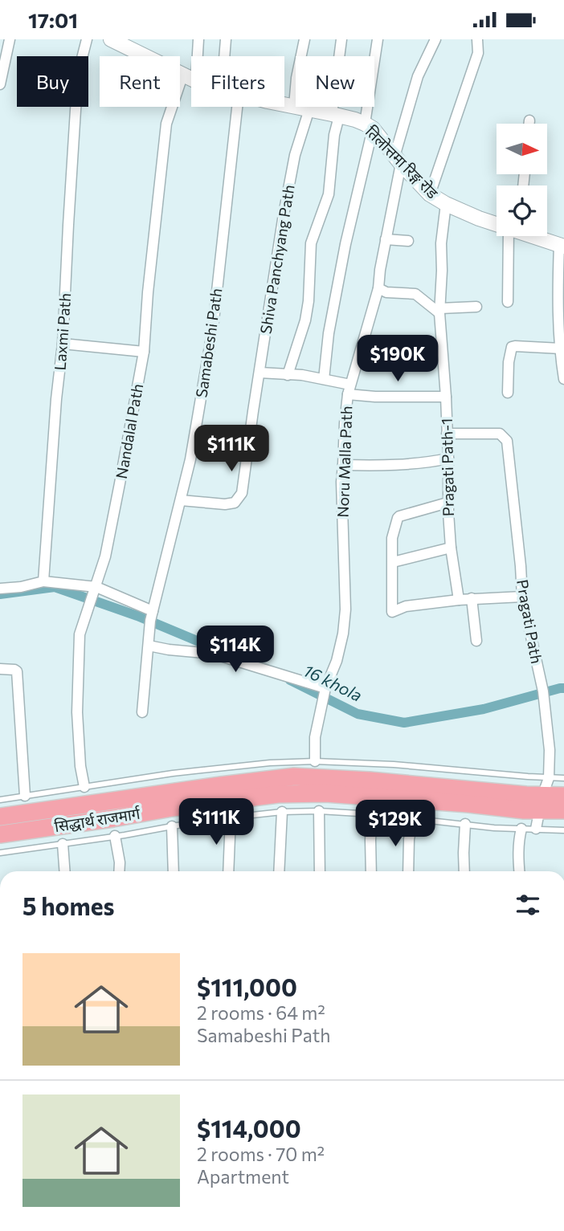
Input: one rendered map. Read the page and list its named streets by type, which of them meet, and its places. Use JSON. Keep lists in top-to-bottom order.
{
  "streets": {
    "highway": ["सिद्धार्थ राजमार्ग"],
    "street": [
      "तिलोत्तमा रिङ्ग रोड",
      "Shiva Panchyang Path",
      "Laxmi Path",
      "Samabeshi Path",
      "Nandalal Path",
      "Noru Malla Path",
      "Pragati Path-1",
      "Pragati Path"
    ]
  },
  "crossings": [
    ["तिलोत्तमा रिङ्ग रोड", "Shiva Panchyang Path"],
    ["तिलोत्तमा रिङ्ग रोड", "Nandalal Path"],
    ["तिलोत्तमा रिङ्ग रोड", "Noru Malla Path"],
    ["तिलोत्तमा रिङ्ग रोड", "Pragati Path-1"],
    ["Shiva Panchyang Path", "Samabeshi Path"],
    ["Pragati Path-1", "Pragati Path"],
    ["Pragati Path", "सिद्धार्थ राजमार्ग"]
  ],
  "water": ["16 khola"],
  "north": "right",
  "page": {
    "status": "17:01",
    "chip": [
      "Buy",
      "Rent",
      "Filters",
      "New"
    ],
    "price": [
      "$190K",
      "$111K",
      "$114K",
      "$111K",
      "$129K"
    ],
    "heading": "5 homes",
    "list": [
      {
        "name": "$111,000",
        "note": "2 rooms · 64 m² · Samabeshi Path"
      },
      {
        "name": "$114,000",
        "note": "2 rooms · 70 m² · Apartment"
      }
    ]
  }
}
